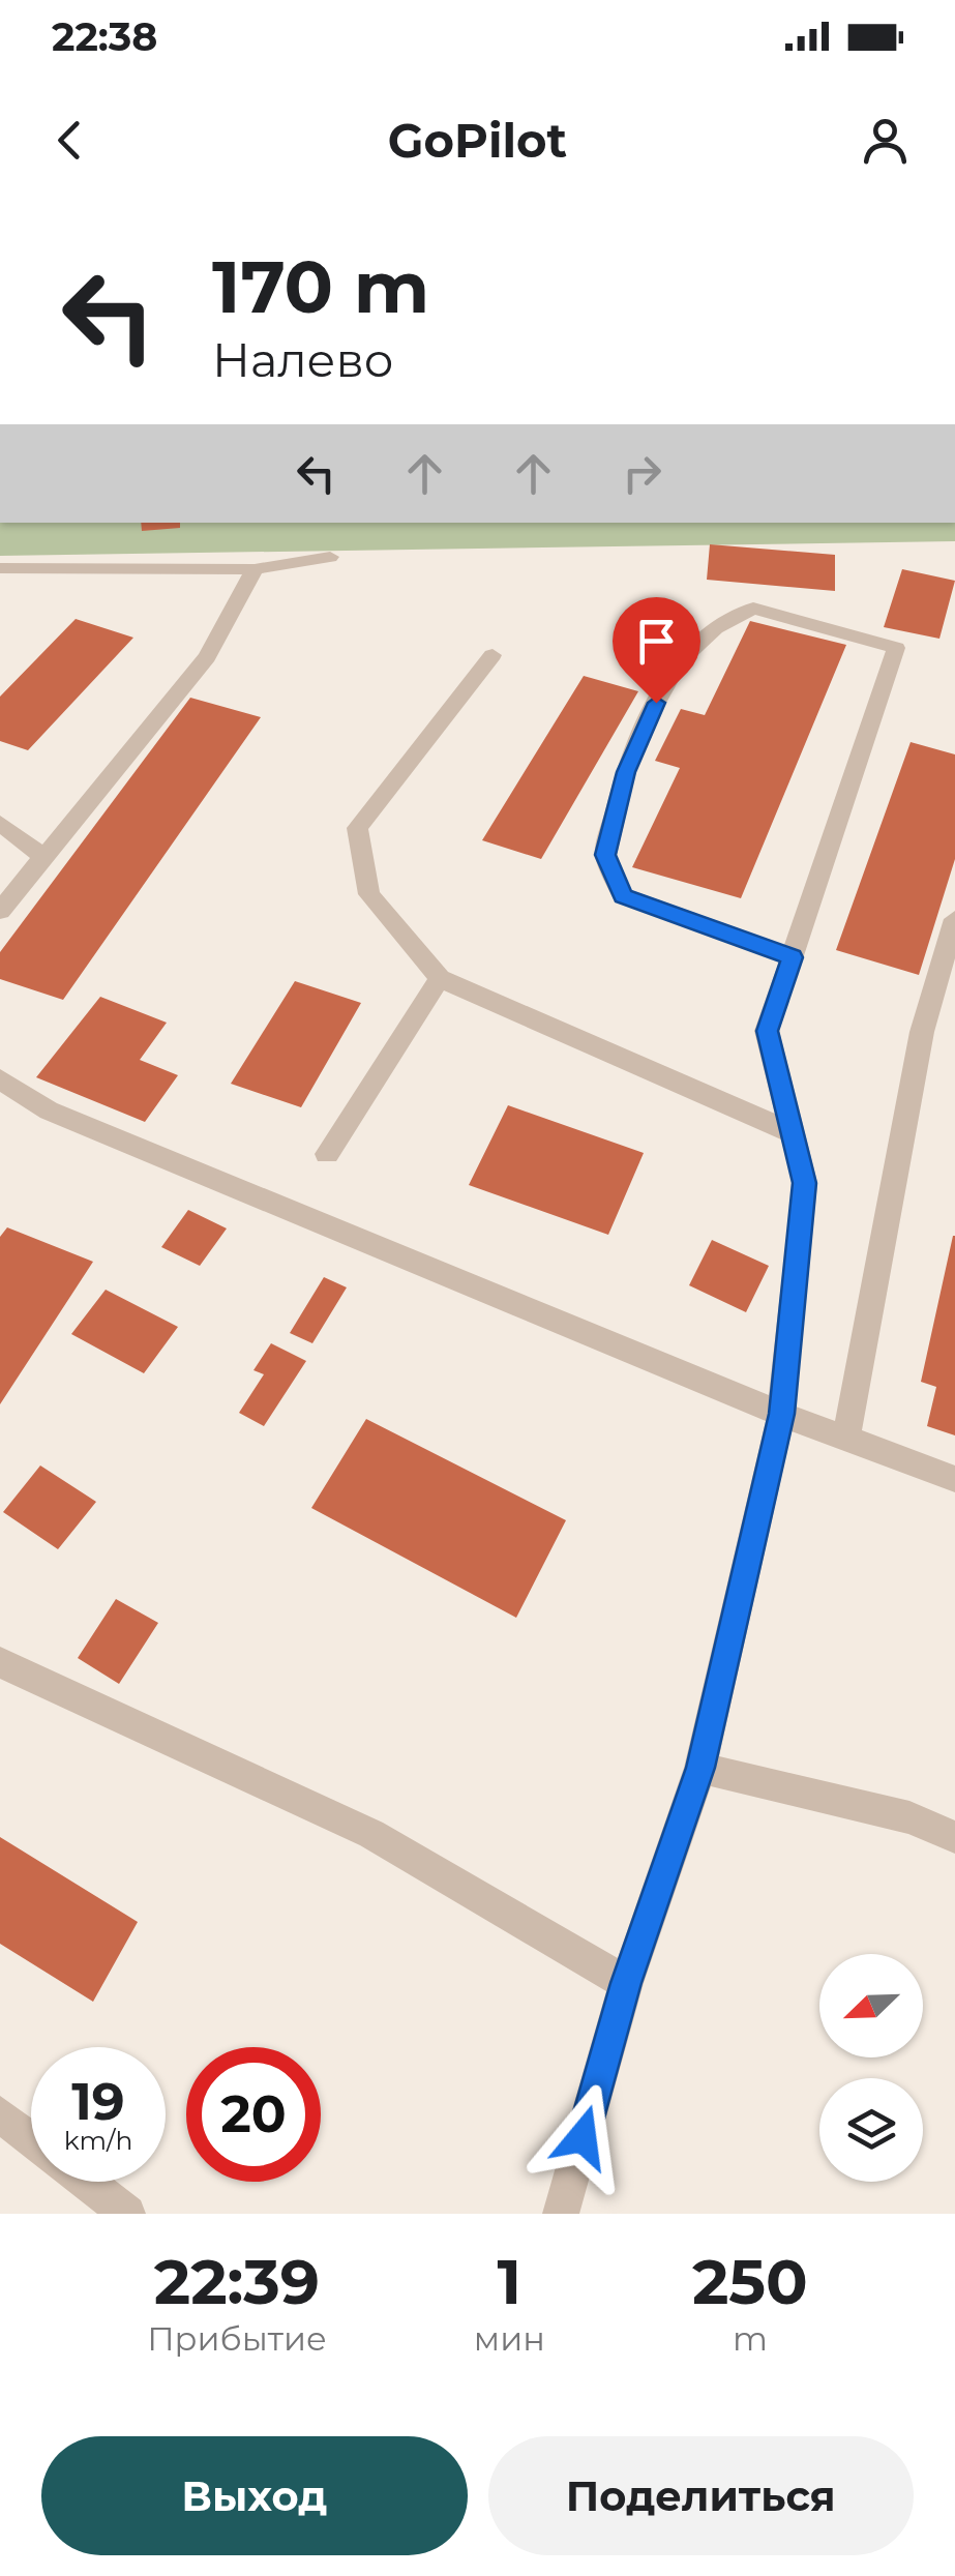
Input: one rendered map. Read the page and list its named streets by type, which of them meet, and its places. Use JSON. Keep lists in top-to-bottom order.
{
  "north": "bottom left",
  "page": {
    "status": "22:38",
    "header": "GoPilot",
    "turn": ["170 m", "Налево"],
    "speed": "19 km/h",
    "limit": "20",
    "eta": [
      "22:39",
      "Прибытие",
      "1",
      "мин",
      "250",
      "m"
    ],
    "buttons": ["Выход", "Поделиться"]
  }
}
